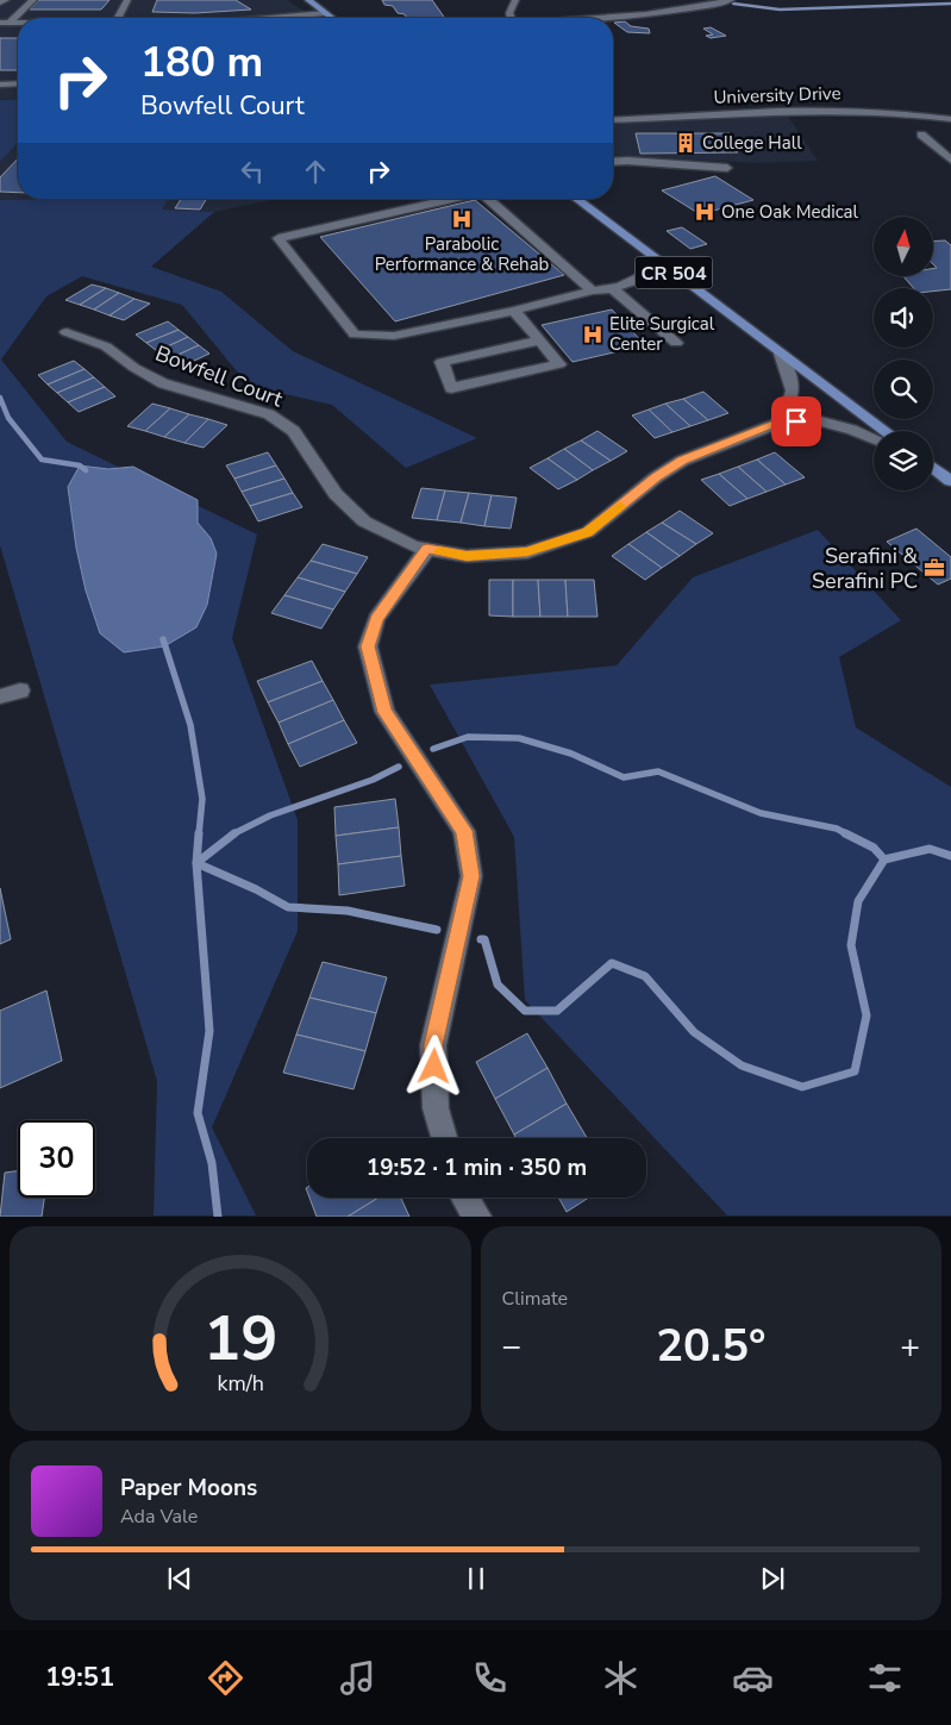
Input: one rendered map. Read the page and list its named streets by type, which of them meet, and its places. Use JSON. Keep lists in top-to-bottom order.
{
  "streets": {
    "main road": ["CR 504"],
    "street": ["University Drive", "Bowfell Court"]
  },
  "places": {
    "building": ["College Hall"],
    "hospital": ["One Oak Medical", "Parabolic Performance & Rehab", "Elite Surgical Center"],
    "office": ["Serafini & Serafini PC"]
  },
  "north": "top",
  "page": {
    "turn": ["180 m", "Bowfell Court"],
    "limit": "30",
    "trip": "19:52 · 1 min · 350 m",
    "tile": "Climate",
    "heat": ["−", "20.5°", "+"],
    "song": ["Paper Moons", "Ada Vale"],
    "tabs": "19:51",
    "gauge": ["19", "km/h"]
  }
}
